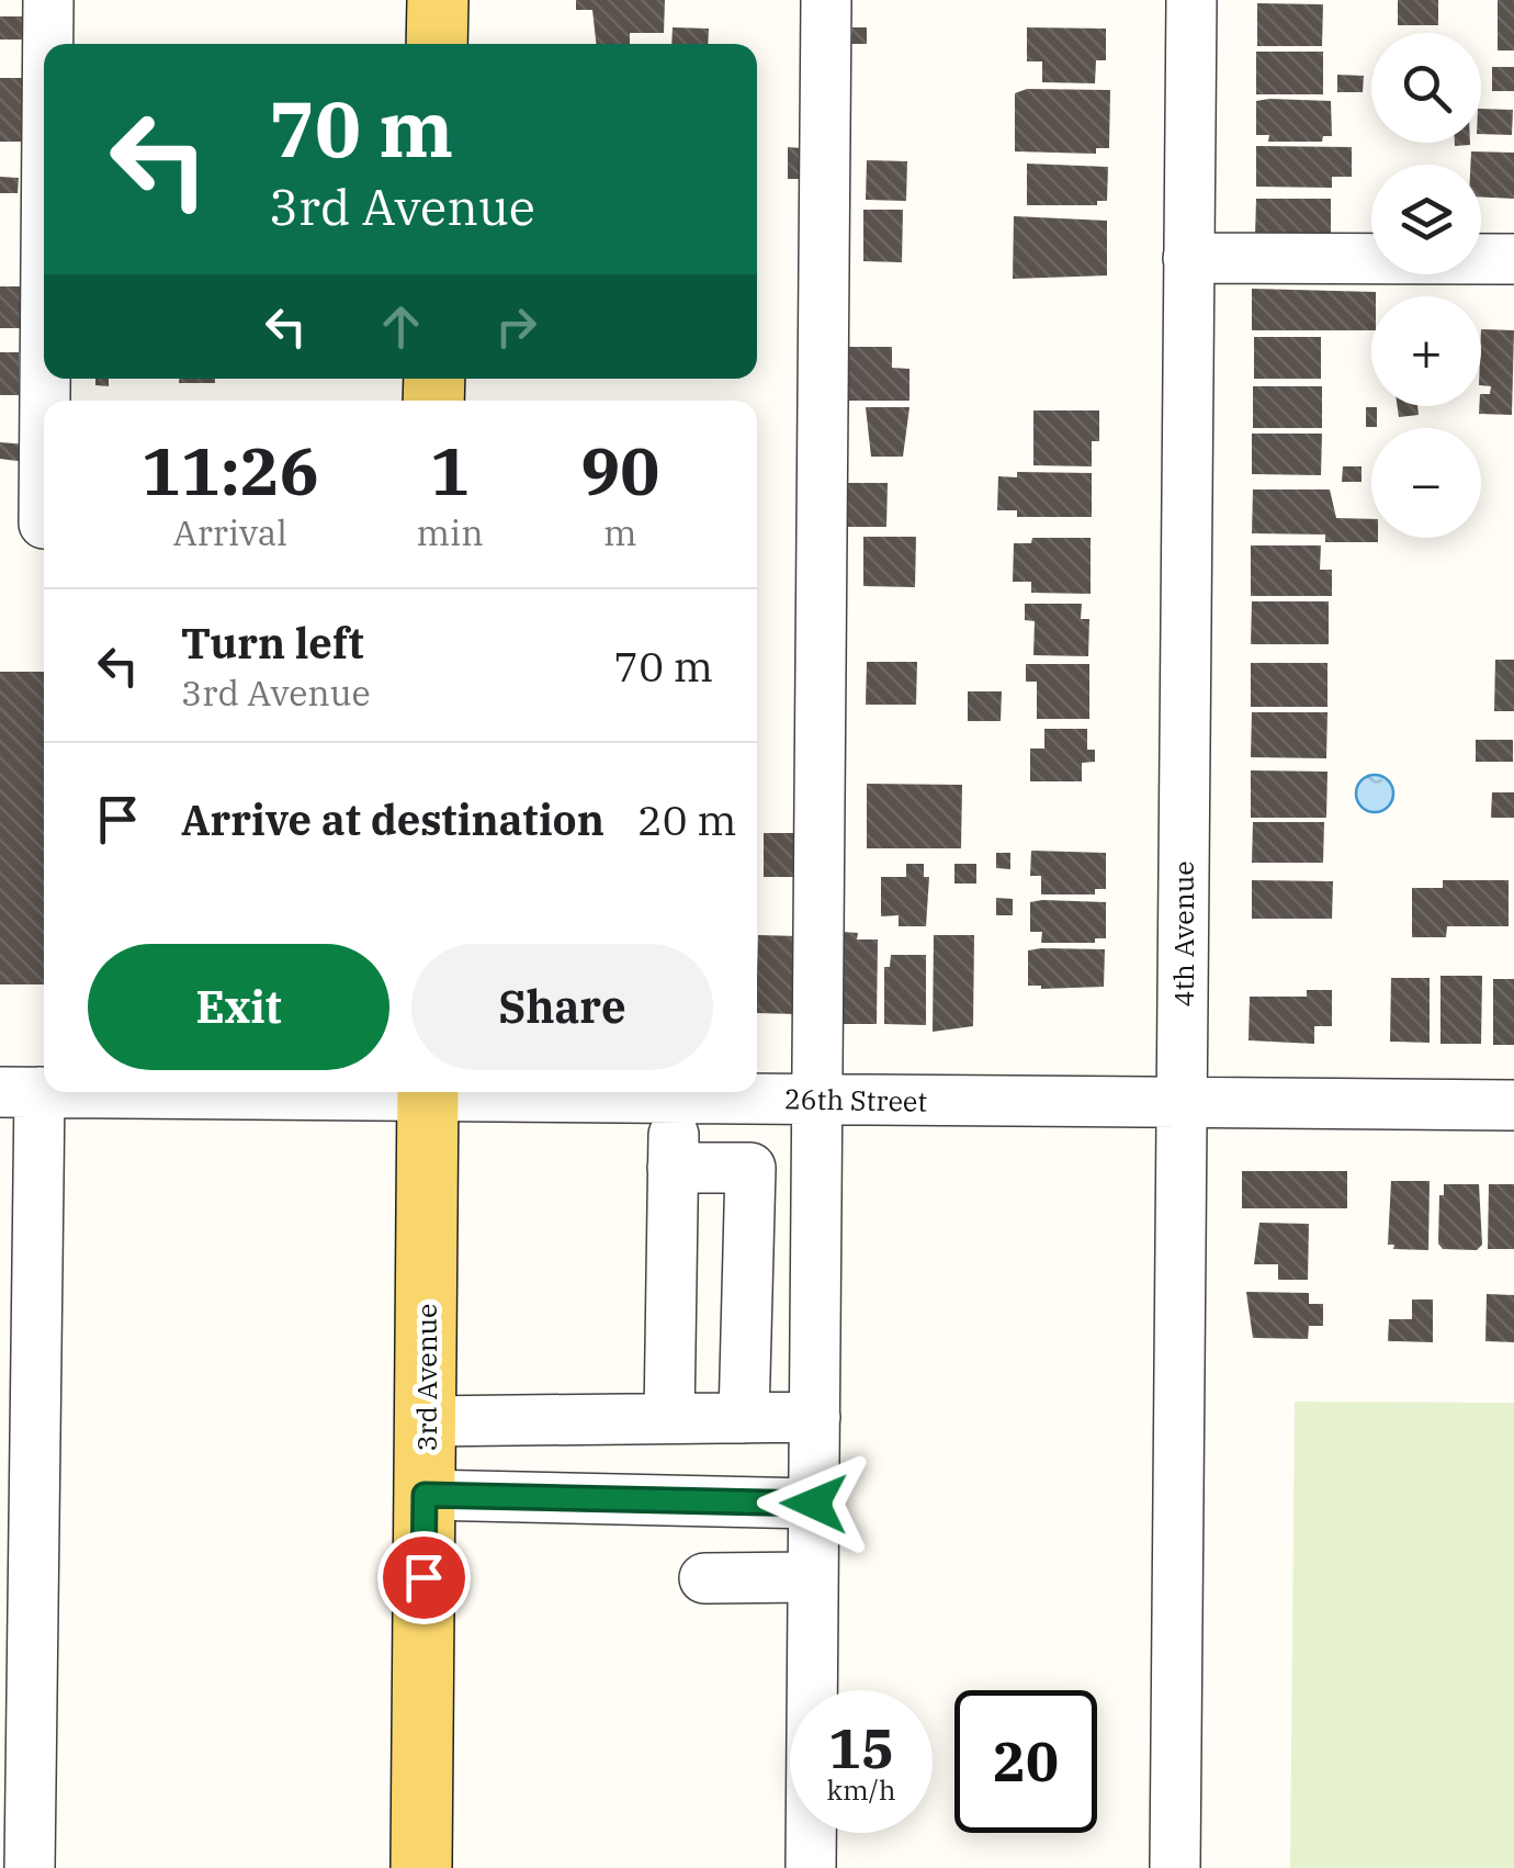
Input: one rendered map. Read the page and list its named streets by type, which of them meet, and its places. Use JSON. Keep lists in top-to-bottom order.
{
  "streets": {
    "main road": ["3rd Avenue"],
    "street": ["4th Avenue", "26th Street"]
  },
  "crossings": [
    ["4th Avenue", "26th Street"]
  ],
  "page": {
    "map_buttons": ["+", "−"],
    "turn": ["70 m", "3rd Avenue"],
    "eta": [
      "11:26",
      "Arrival",
      "1",
      "min",
      "90",
      "m"
    ],
    "list": [
      {
        "name": "Turn left",
        "note": "3rd Avenue",
        "value": "70 m"
      },
      {
        "name": "Arrive at destination",
        "value": "20 m"
      }
    ],
    "buttons": ["Exit", "Share"],
    "speed": "15 km/h",
    "limit": "20"
  }
}
